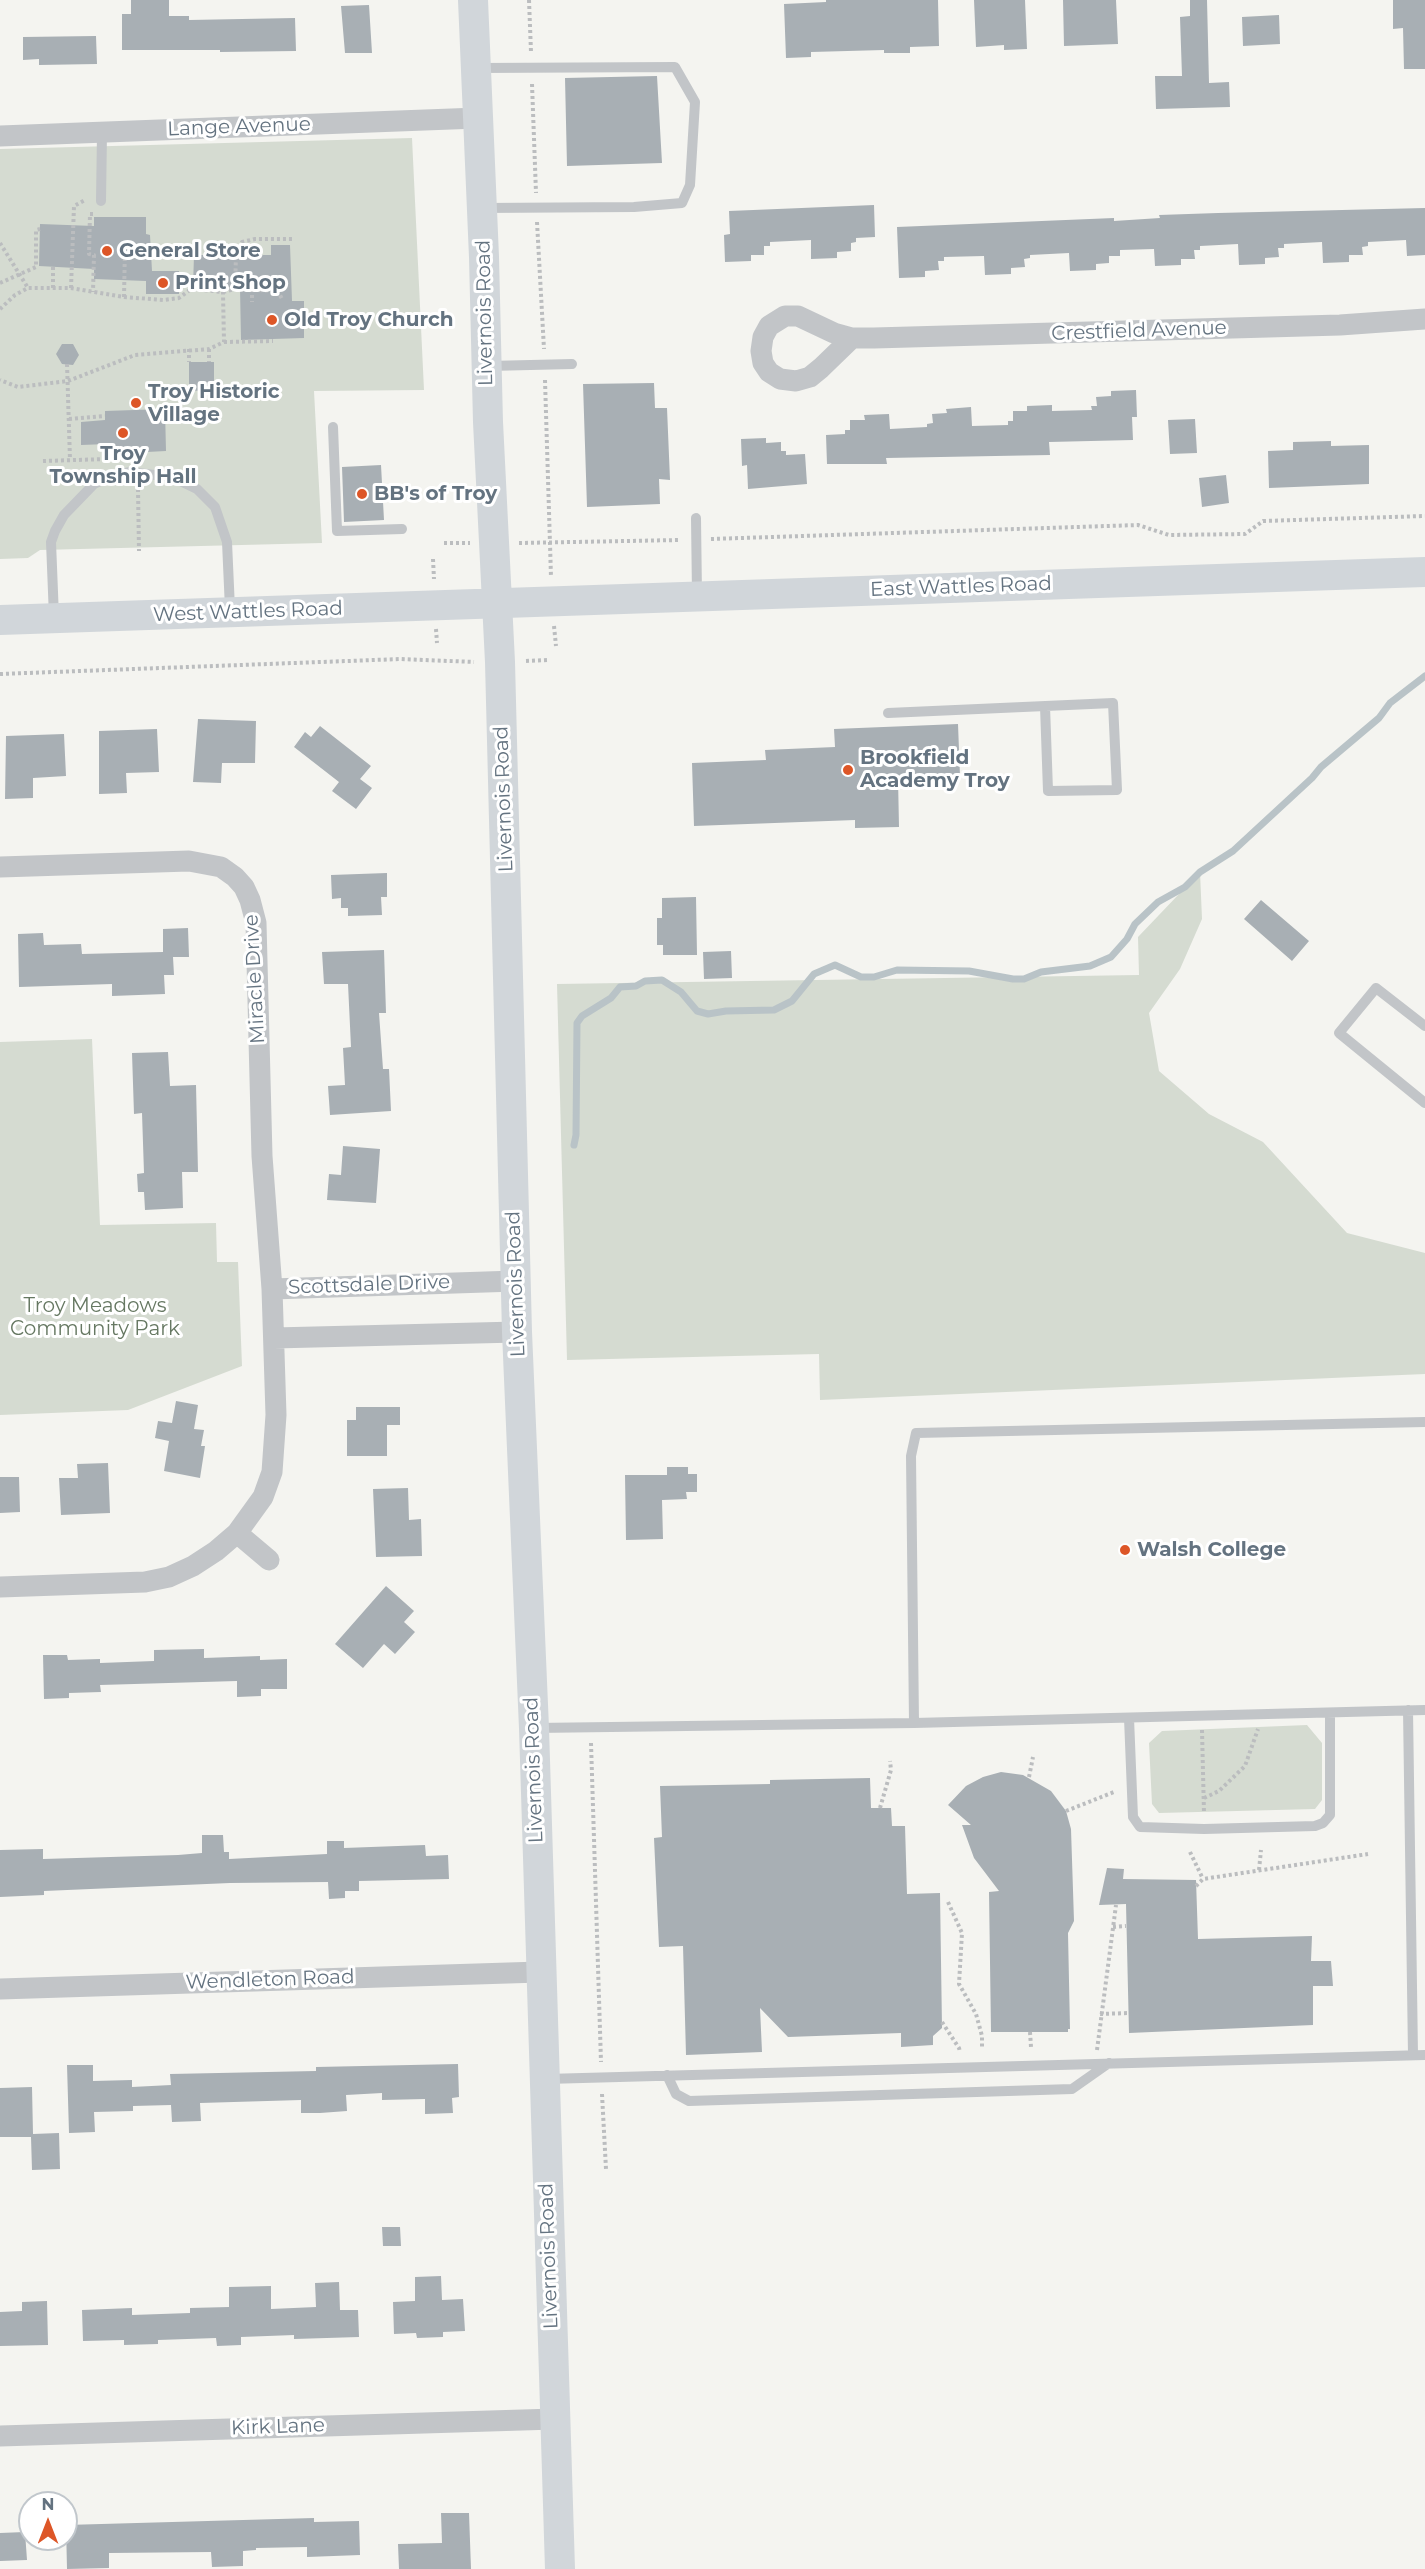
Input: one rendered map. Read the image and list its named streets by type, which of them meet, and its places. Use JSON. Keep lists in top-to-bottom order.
{
  "streets": {
    "main road": ["Livernois Road", "East Wattles Road", "West Wattles Road"],
    "street": [
      "Lange Avenue",
      "Crestfield Avenue",
      "Miracle Drive",
      "Scottsdale Drive",
      "Wendleton Road",
      "Kirk Lane"
    ]
  },
  "crossings": [
    ["Lange Avenue", "Livernois Road"],
    ["Livernois Road", "East Wattles Road"],
    ["Livernois Road", "West Wattles Road"],
    ["Livernois Road", "Scottsdale Drive"],
    ["Livernois Road", "Wendleton Road"],
    ["Livernois Road", "Kirk Lane"],
    ["East Wattles Road", "West Wattles Road"],
    ["Miracle Drive", "Scottsdale Drive"]
  ],
  "parks": ["Troy Meadows Community Park"],
  "places": [
    "General Store",
    "Print Shop",
    "Old Troy Church",
    "Troy Historic Village",
    "Troy Township Hall",
    "BB's of Troy",
    "Brookfield Academy Troy",
    "Walsh College"
  ],
  "north": "top"
}
